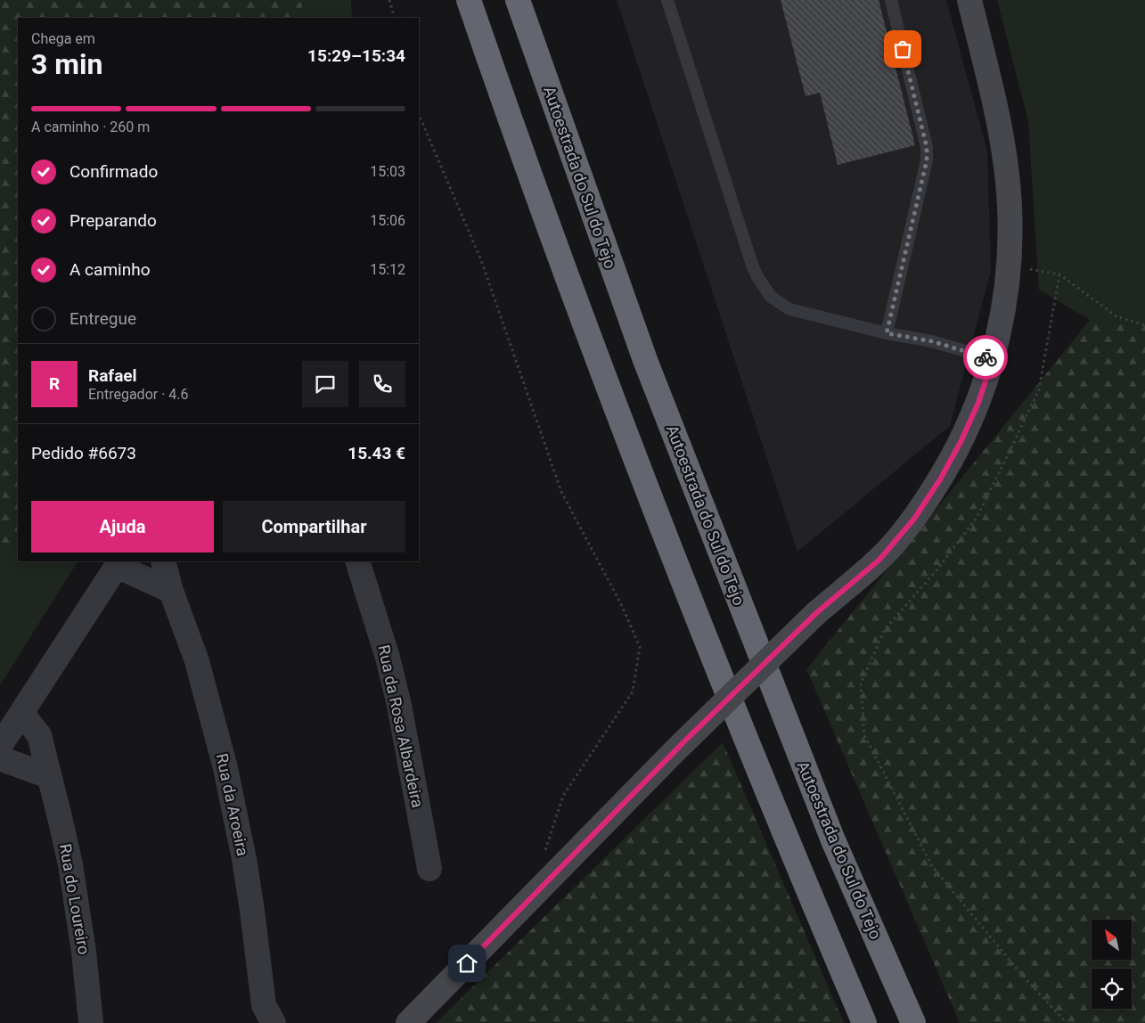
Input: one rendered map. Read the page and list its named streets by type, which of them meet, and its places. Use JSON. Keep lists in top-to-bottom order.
{
  "streets": {
    "highway": ["Autoestrada do Sul do Tejo"],
    "street": ["Rua da Rosa Albardeira", "Rua da Aroeira", "Rua do Loureiro"]
  },
  "north": "top left",
  "page": {
    "heading": ["3 min", "Chega em", "15:29–15:34"],
    "panel": [
      "Rafael",
      "Entregador · 4.6",
      "Pedido #6673",
      "15.43 €"
    ],
    "bar": "A caminho · 260 m",
    "list": [
      ["Confirmado", "15:03"],
      ["Preparando", "15:06"],
      ["A caminho", "15:12"],
      "Entregue"
    ],
    "round": "R",
    "buttons": ["Ajuda", "Compartilhar"]
  }
}
